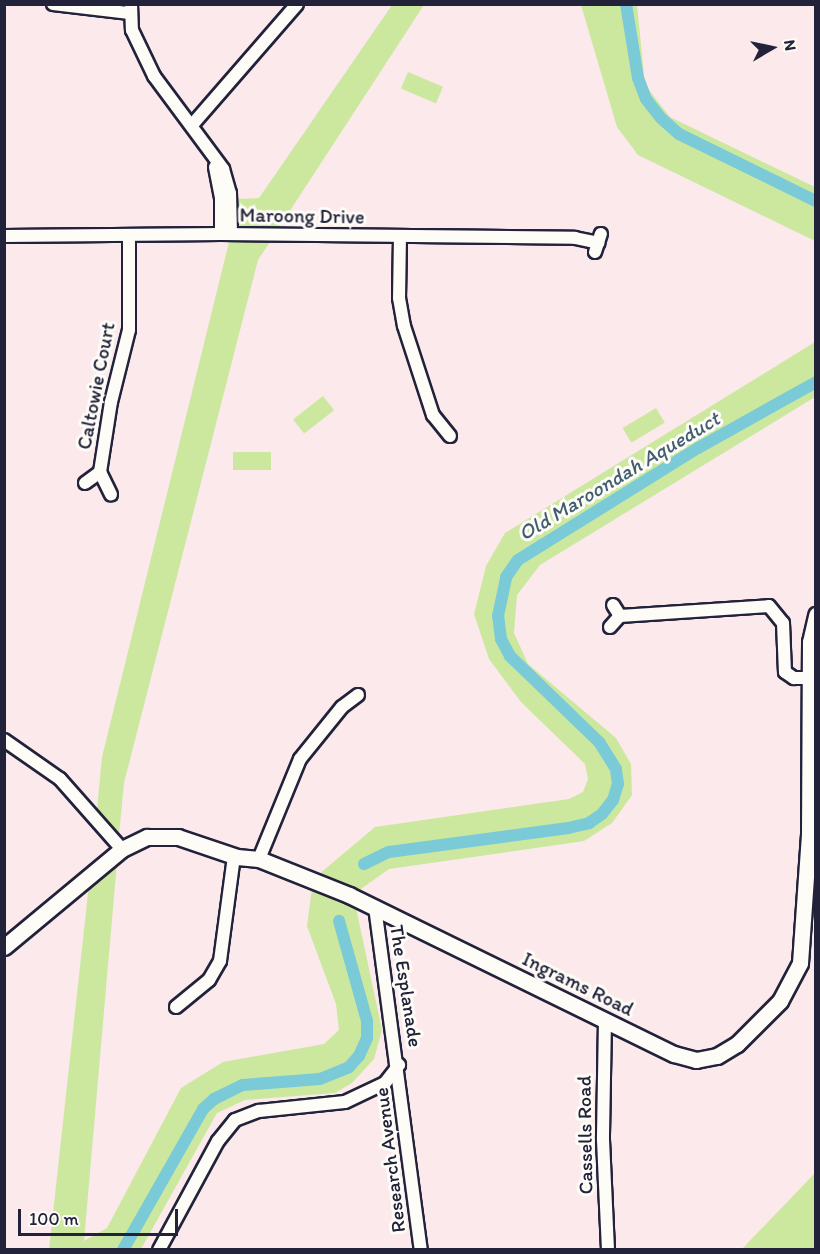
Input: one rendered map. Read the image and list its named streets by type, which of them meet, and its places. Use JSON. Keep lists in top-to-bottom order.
{
  "streets": {
    "street": [
      "Maroong Drive",
      "Caltowie Court",
      "Ingrams Road",
      "The Esplanade",
      "Cassells Road",
      "Research Avenue"
    ]
  },
  "crossings": [
    ["Maroong Drive", "Caltowie Court"],
    ["Ingrams Road", "The Esplanade"],
    ["Ingrams Road", "Cassells Road"],
    ["The Esplanade", "Research Avenue"]
  ],
  "water": ["Old Maroondah Aqueduct"],
  "scale_bar": "100 m",
  "north": "right"
}
